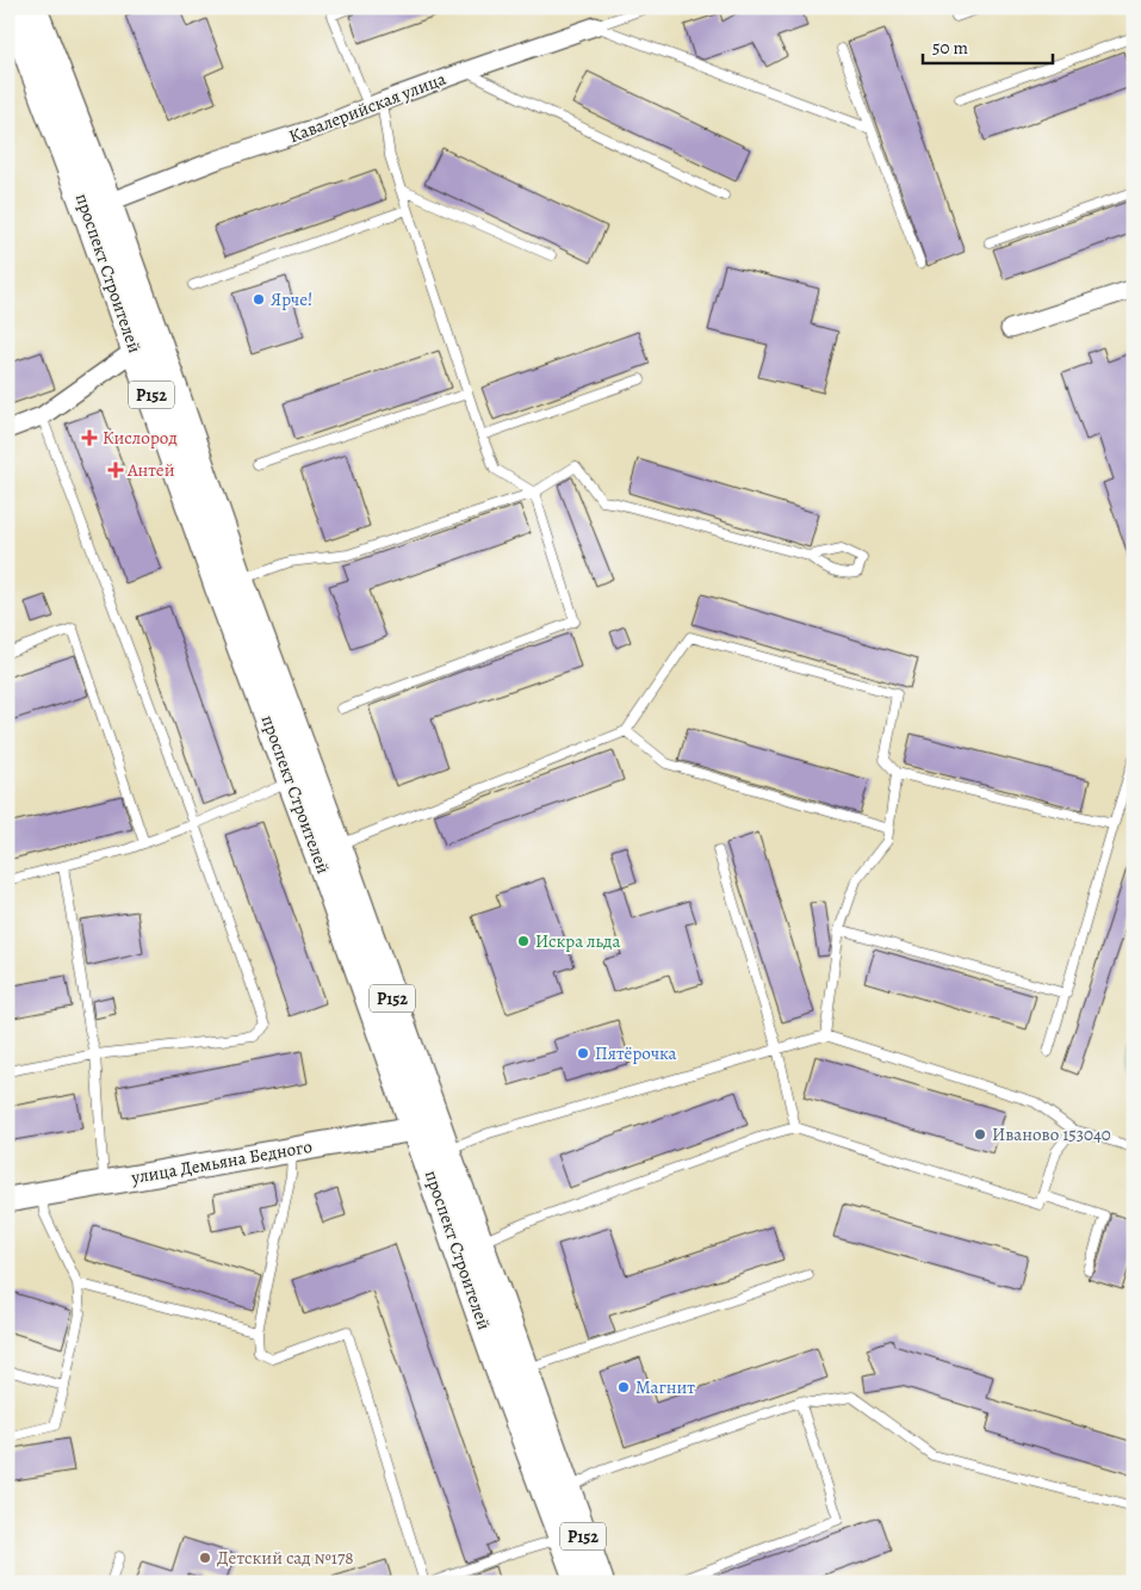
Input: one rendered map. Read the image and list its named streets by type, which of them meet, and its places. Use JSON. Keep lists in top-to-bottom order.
{
  "streets": {
    "main road": ["проспект Строителей", "Р152"],
    "street": ["Кавалерийская улица", "улица Демьяна Бедного"]
  },
  "crossings": [
    ["Кавалерийская улица", "проспект Строителей"],
    ["проспект Строителей", "улица Демьяна Бедного"]
  ],
  "places": {
    "other": [
      "Ярче!",
      "Искра льда",
      "Пятёрочка",
      "Иваново 153040",
      "Магнит",
      "Детский сад №178"
    ],
    "health": ["Кислород", "Антей"]
  },
  "scale_bar": "50 m"
}
